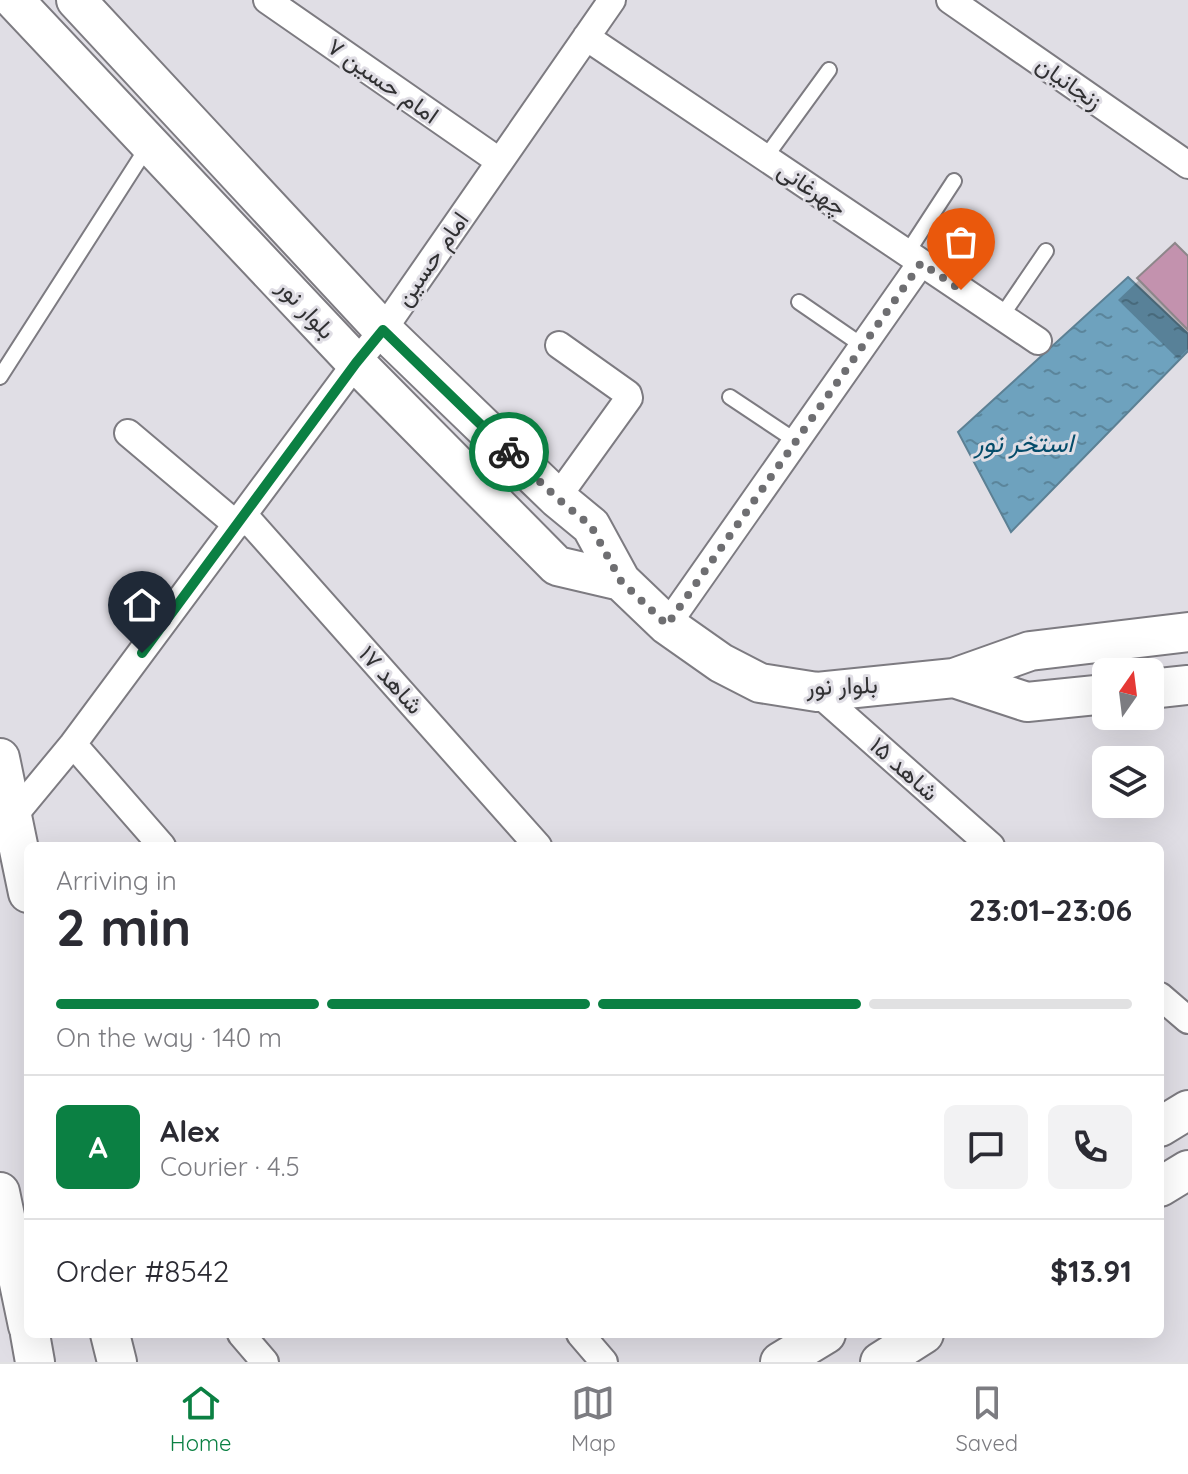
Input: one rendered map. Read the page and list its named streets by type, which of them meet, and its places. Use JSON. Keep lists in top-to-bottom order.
{
  "streets": {
    "street": [
      "امام حسین ۷",
      "زنجانیان",
      "چهرغانی",
      "امام حسین",
      "بلوار نور",
      "شاهد ۱۷",
      "شاهد ۱۵"
    ]
  },
  "crossings": [
    ["امام حسین ۷", "امام حسین"],
    ["چهرغانی", "امام حسین"],
    ["امام حسین", "بلوار نور"],
    ["امام حسین", "شاهد ۱۷"],
    ["بلوار نور", "شاهد ۱۵"]
  ],
  "water": ["استخر نور"],
  "north": "top",
  "page": {
    "heading": ["2 min", "Arriving in", "23:01–23:06"],
    "panel": [
      "Alex",
      "Courier · 4.5",
      "Order #8542",
      "$13.91"
    ],
    "bar": "On the way · 140 m",
    "round": "A",
    "tabs": ["Home", "Map", "Saved"]
  }
}
